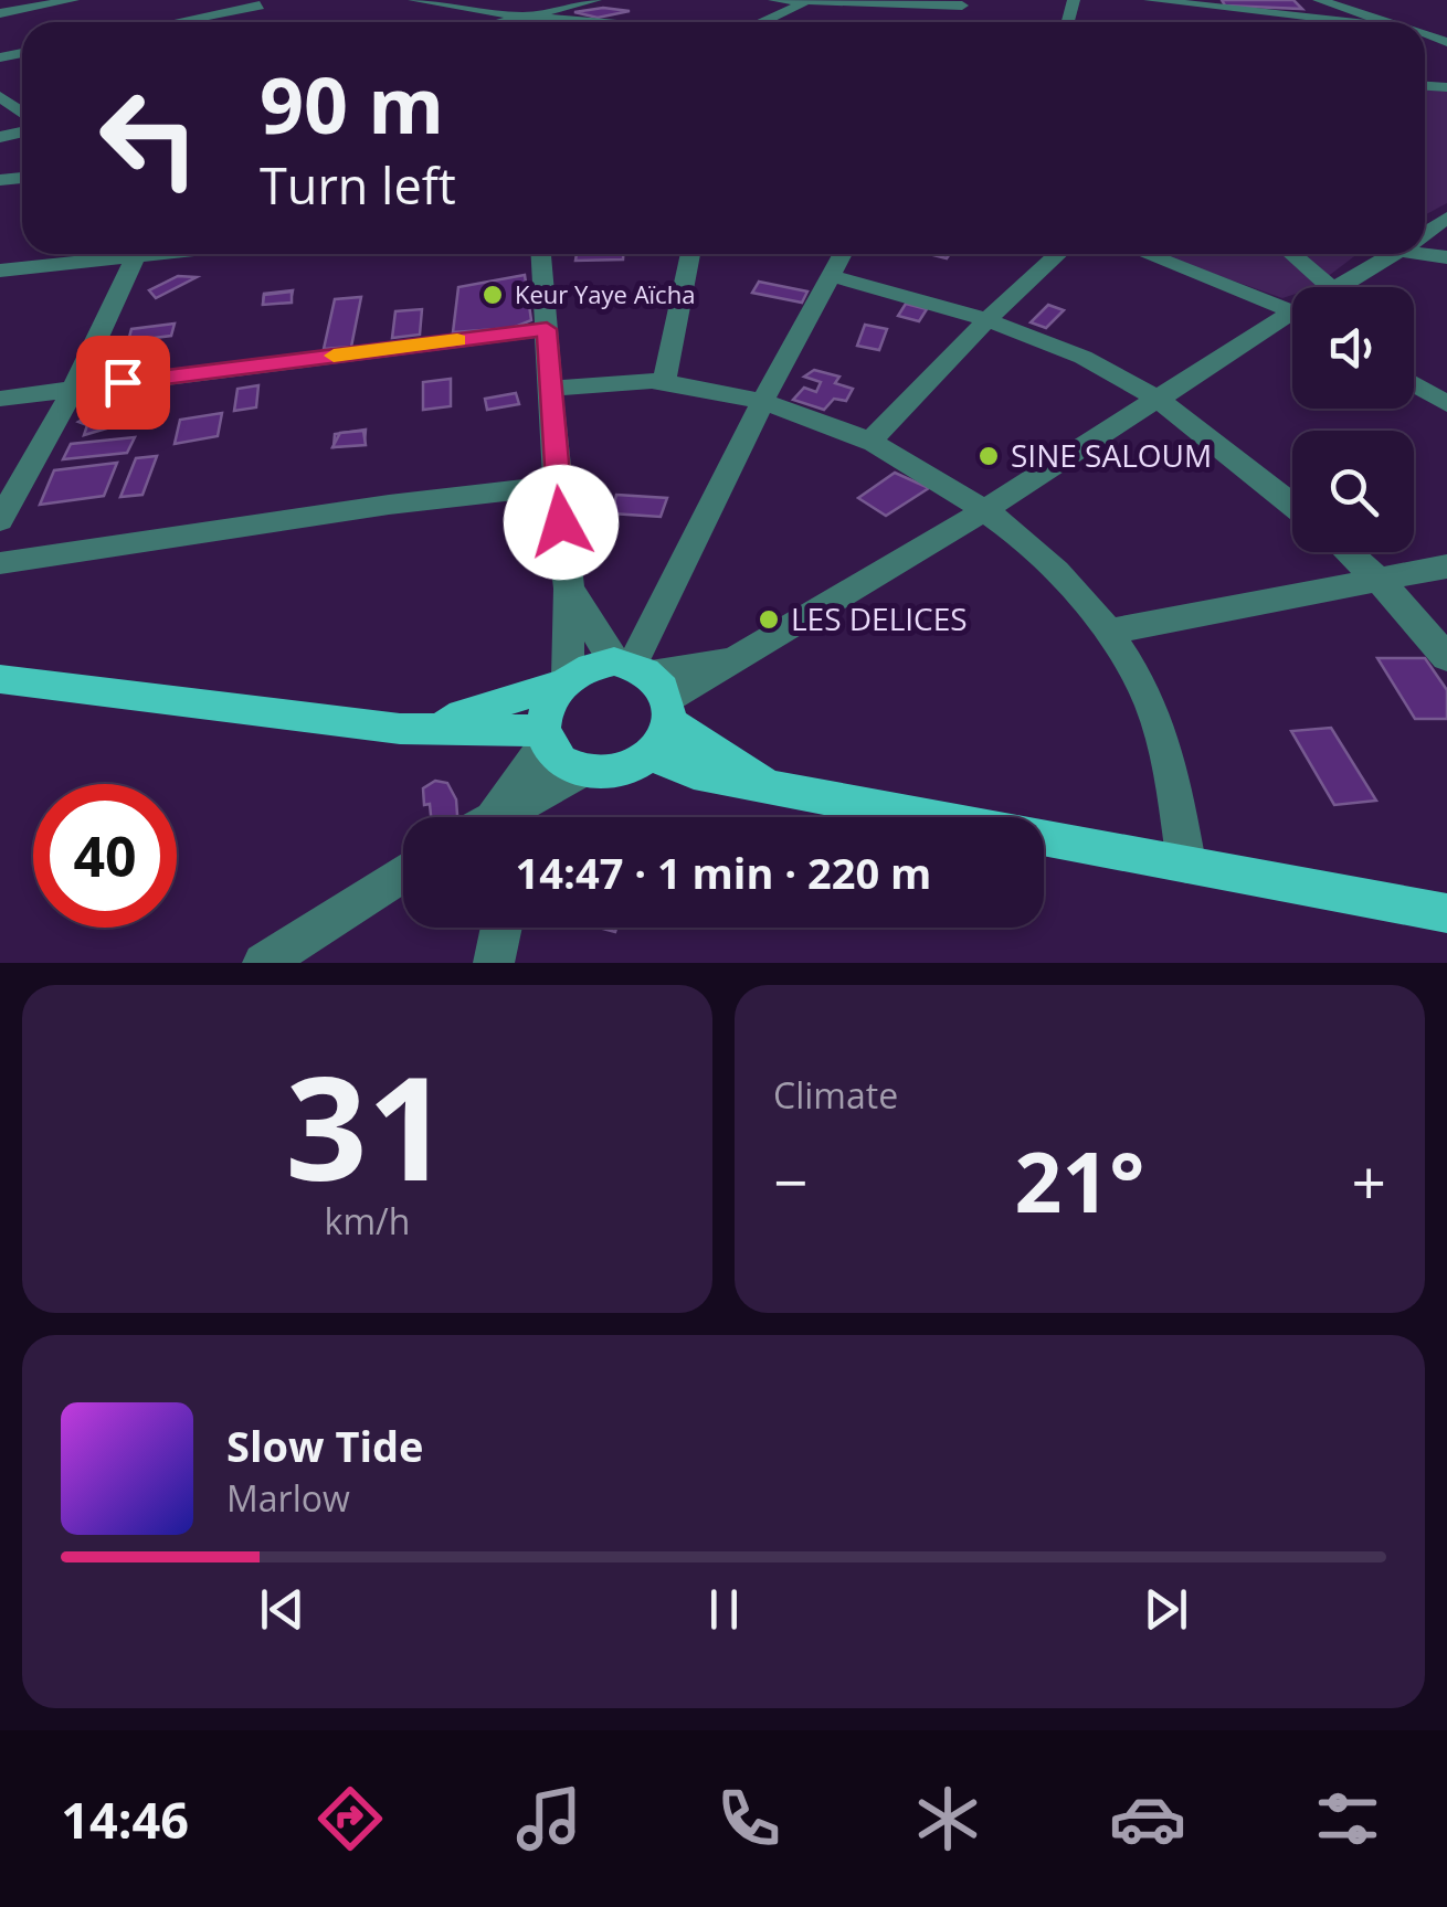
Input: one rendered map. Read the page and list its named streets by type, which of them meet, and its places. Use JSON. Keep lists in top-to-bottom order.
{
  "places": ["Keur Yaye Aïcha", "SINE SALOUM", "LES DELICES"],
  "page": {
    "turn": ["90 m", "Turn left"],
    "limit": "40",
    "trip": "14:47 · 1 min · 220 m",
    "tile": [
      ["31", "km/h"],
      "Climate"
    ],
    "heat": ["−", "21°", "+"],
    "song": ["Slow Tide", "Marlow"],
    "tabs": "14:46"
  }
}
